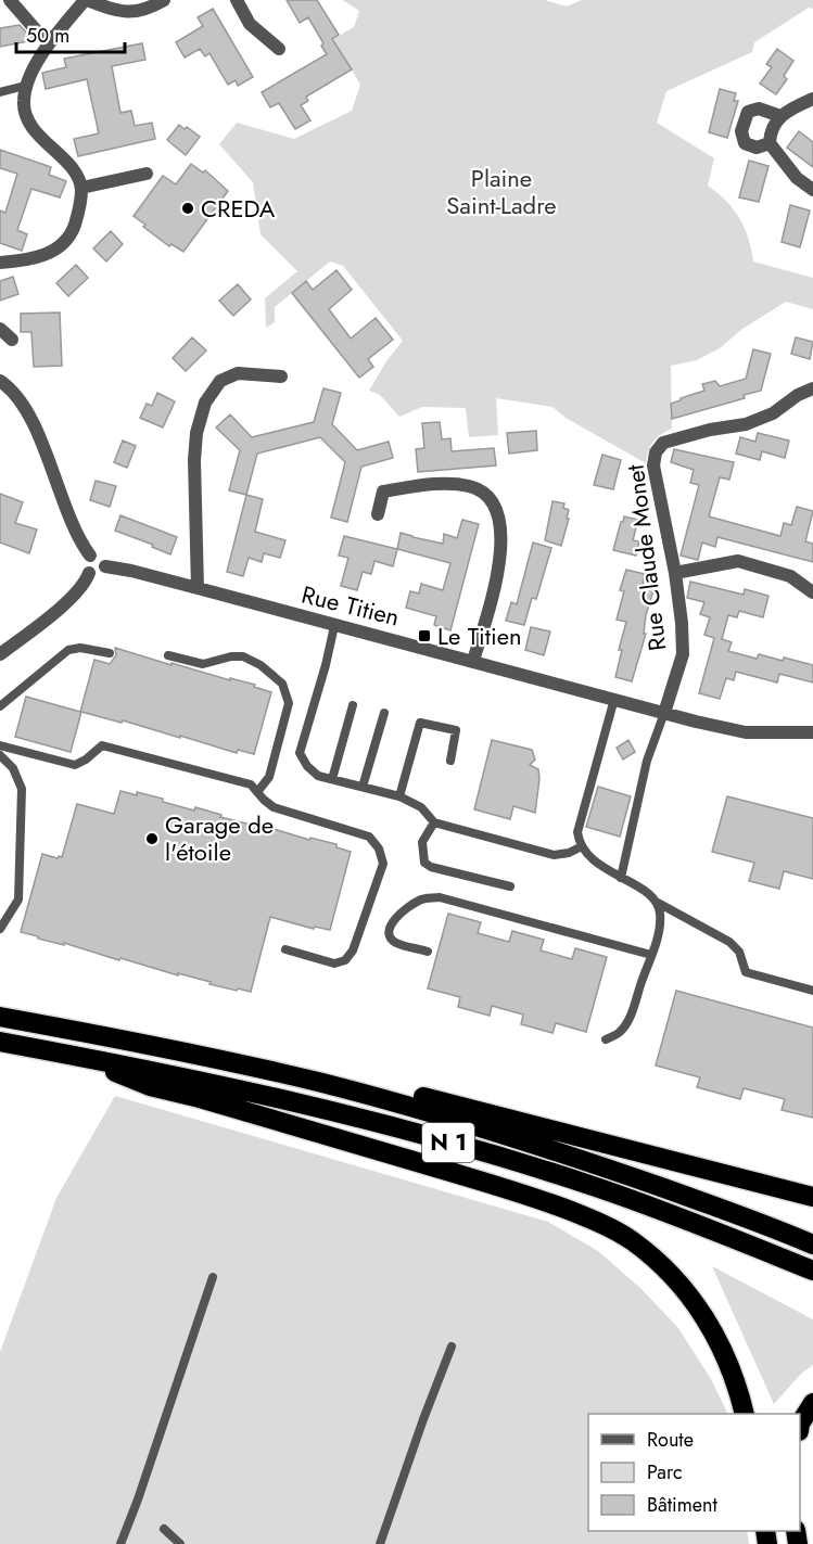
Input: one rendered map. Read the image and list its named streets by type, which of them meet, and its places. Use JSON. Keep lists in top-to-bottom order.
{
  "streets": {
    "highway": ["N 1"],
    "street": ["Rue Claude Monet", "Rue Titien"]
  },
  "crossings": [
    ["Rue Claude Monet", "Rue Titien"]
  ],
  "parks": ["Plaine Saint-Ladre"],
  "places": {
    "other": ["CREDA", "Garage de l'étoile"],
    "transit": ["Le Titien"]
  },
  "legend": ["Route", "Parc", "Bâtiment"],
  "scale_bar": "50 m"
}
